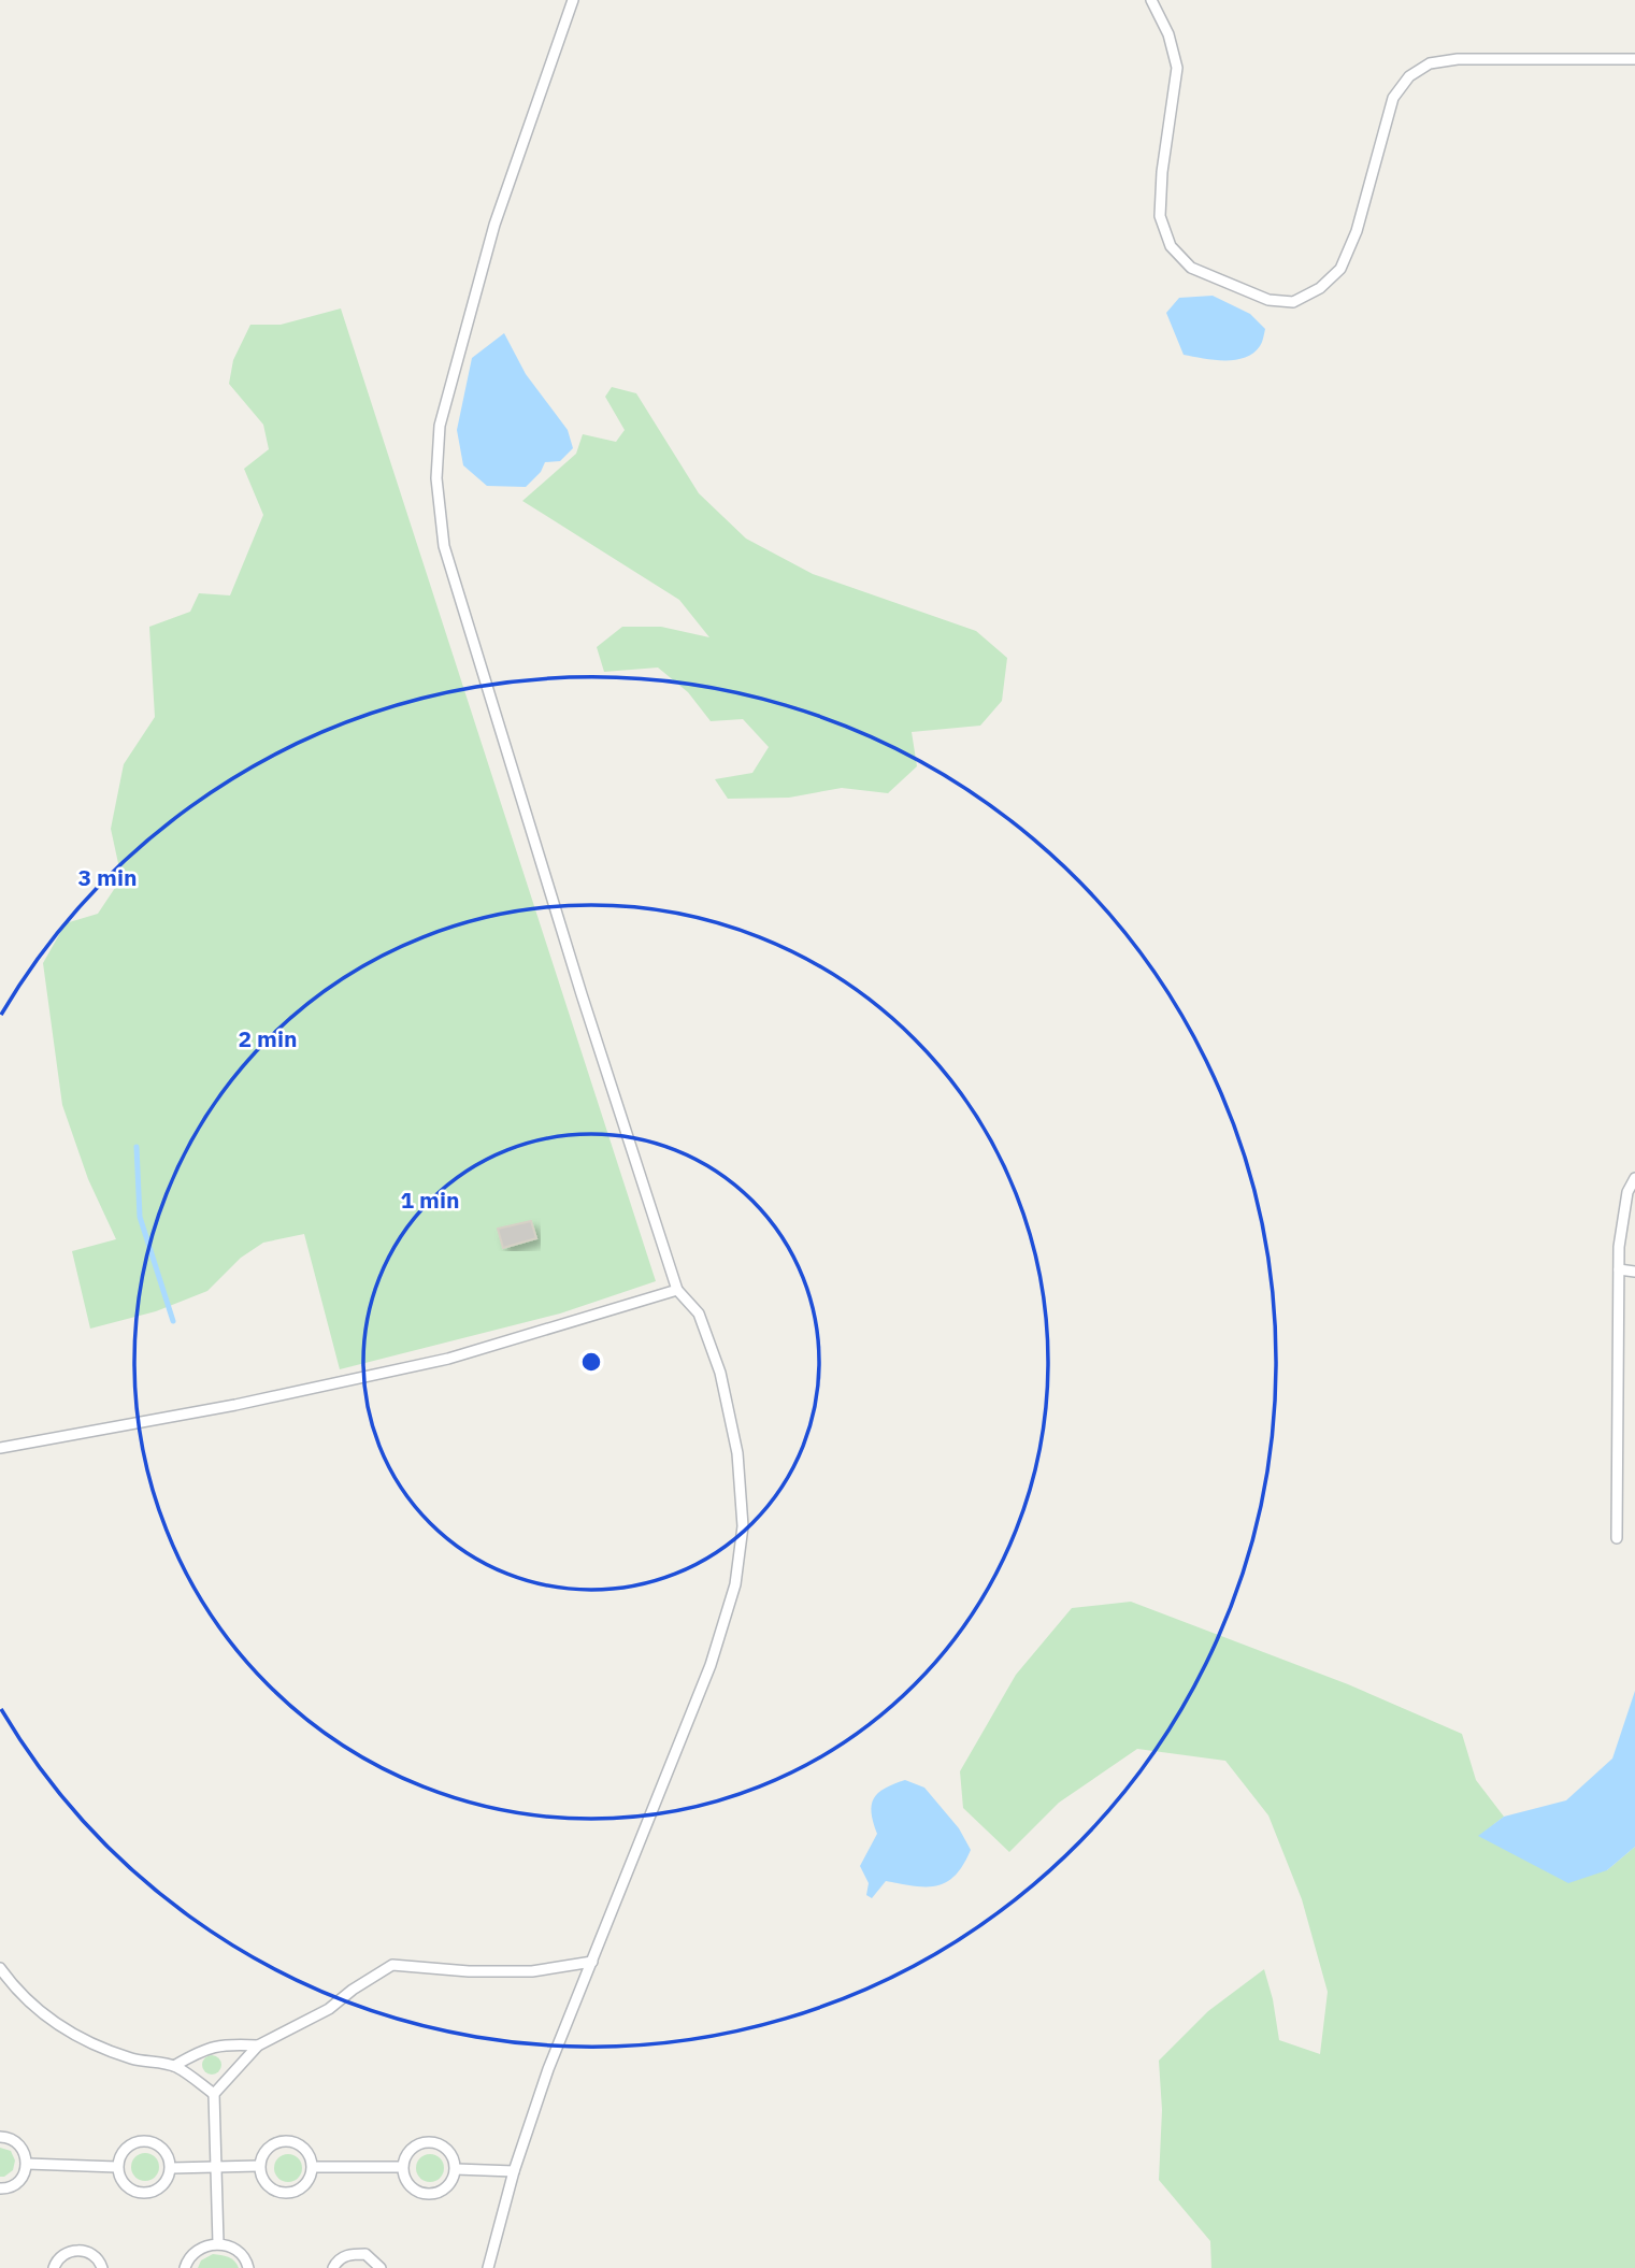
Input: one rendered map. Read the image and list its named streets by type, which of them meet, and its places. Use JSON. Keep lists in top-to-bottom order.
{
  "rings": ["3 min", "2 min", "1 min"]
}
